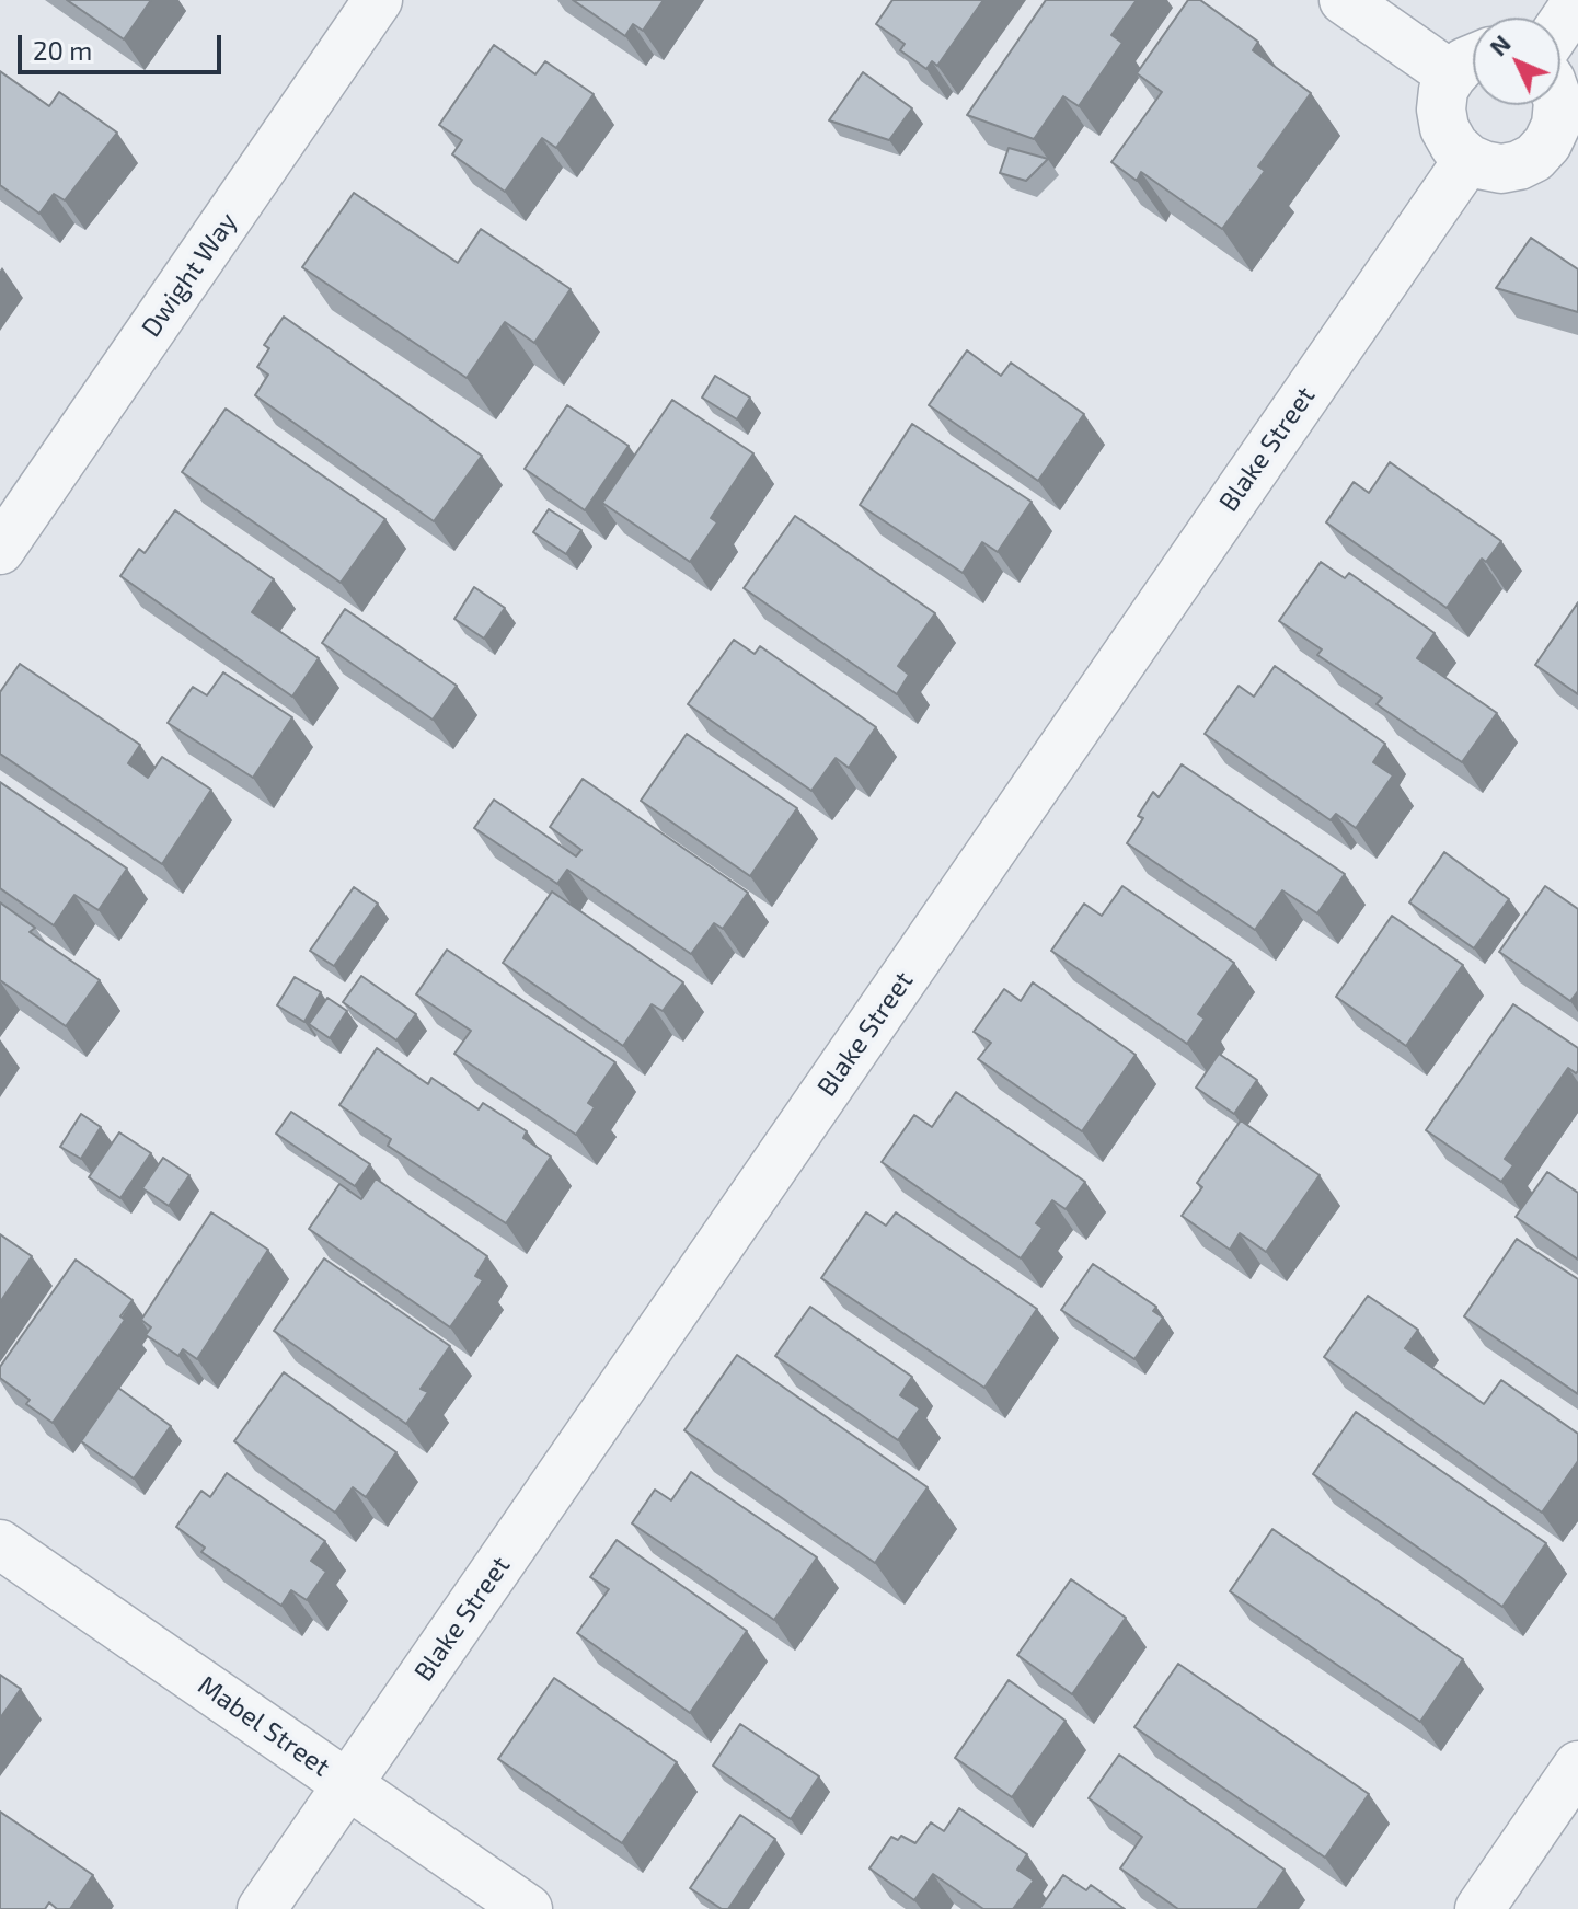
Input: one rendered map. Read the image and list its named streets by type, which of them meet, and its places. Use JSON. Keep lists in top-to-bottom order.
{
  "streets": {
    "street": ["Dwight Way", "Blake Street", "Mabel Street"]
  },
  "crossings": [
    ["Blake Street", "Mabel Street"]
  ],
  "scale_bar": "20 m",
  "north": "top left"
}
